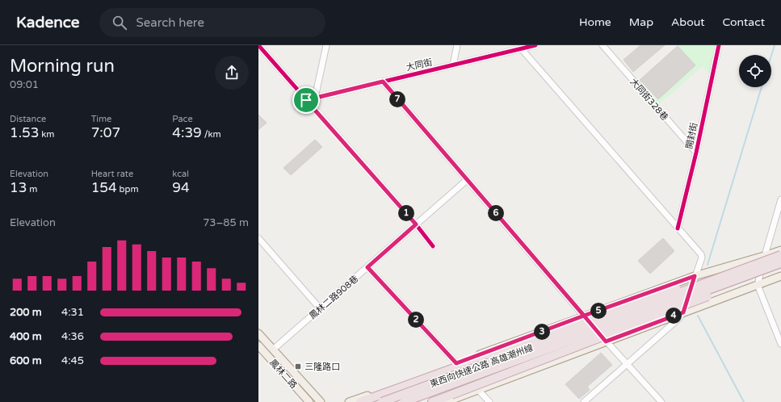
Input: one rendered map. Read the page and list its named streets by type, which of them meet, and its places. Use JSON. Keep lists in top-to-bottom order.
{
  "streets": {
    "highway": ["東西向快速公路 高雄潮州線"],
    "main road": ["鳳林二路"],
    "street": [
      "大同街",
      "大同街328巷",
      "開封街",
      "鳳林二路908巷"
    ]
  },
  "crossings": [
    ["大同街328巷", "開封街"],
    ["鳳林二路908巷", "鳳林二路"]
  ],
  "places": {
    "transit": ["三隆路口"]
  },
  "page": {
    "header": "Kadence",
    "search": "Search here",
    "nav": [
      "Home",
      "Map",
      "About",
      "Contact"
    ],
    "heading": ["Morning run", "09:01"],
    "pins": [
      "7",
      "1",
      "6",
      "5",
      "4",
      "2",
      "3"
    ],
    "stats": [
      ["Distance", "1.53 km"],
      ["Time", "7:07"],
      ["Pace", "4:39 /km"],
      ["Elevation", "13 m"],
      ["Heart rate", "154 bpm"],
      ["kcal", "94"]
    ],
    "chart": ["Elevation", "73–85 m"],
    "list": [
      {
        "name": "200 m",
        "note": "4:31"
      },
      {
        "name": "400 m",
        "note": "4:36"
      },
      {
        "name": "600 m",
        "note": "4:45"
      }
    ]
  }
}
